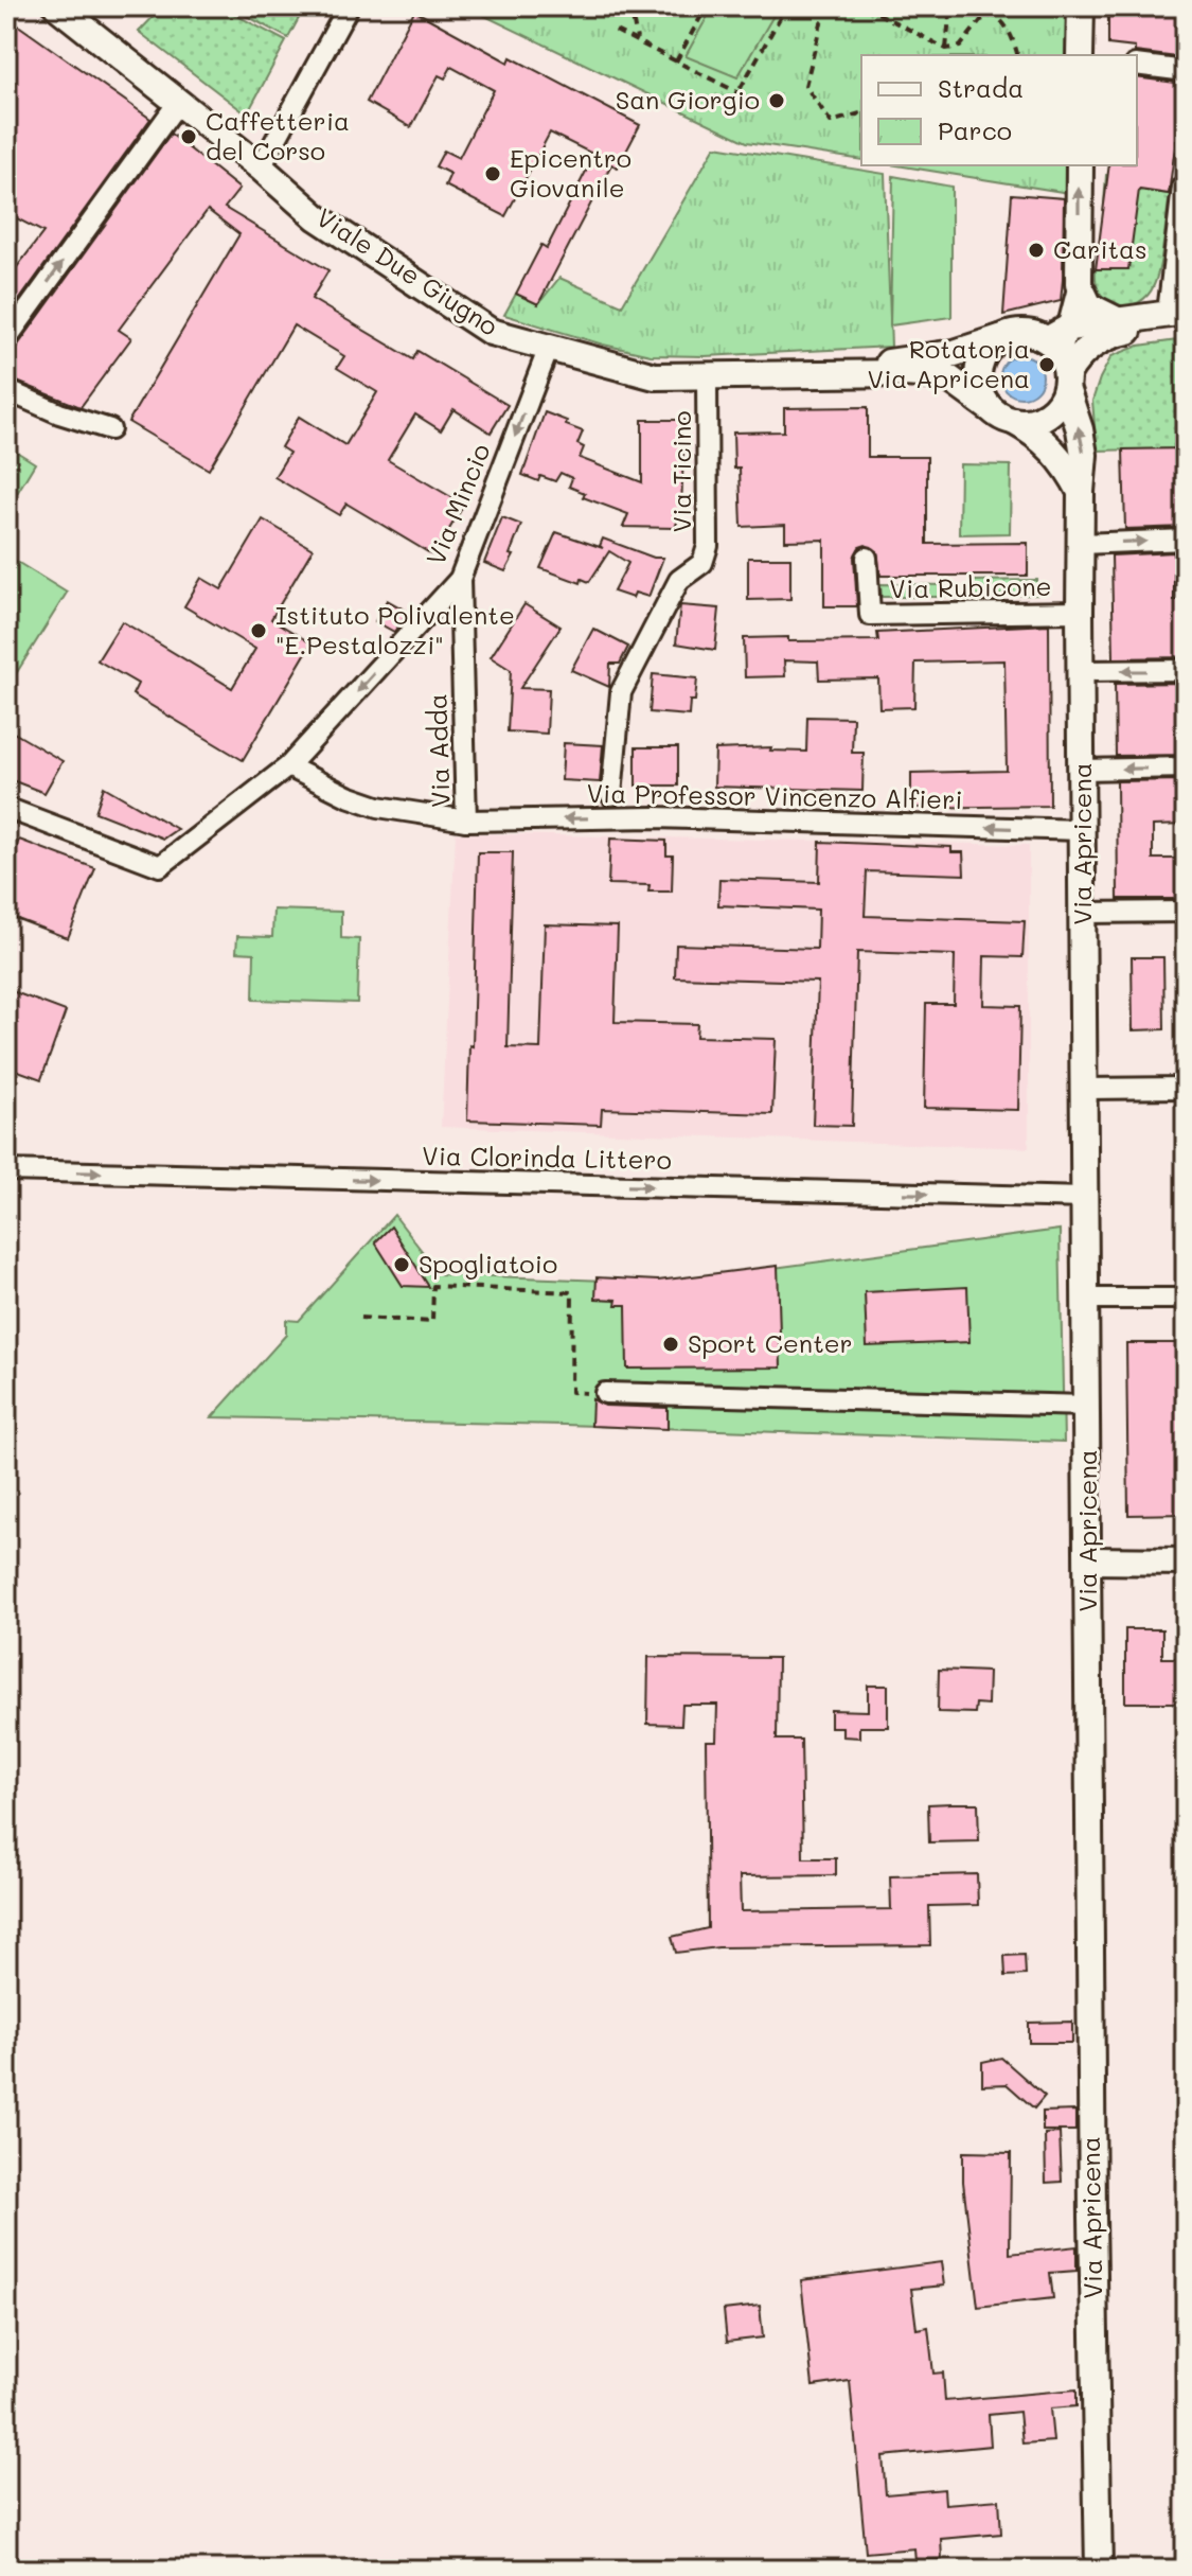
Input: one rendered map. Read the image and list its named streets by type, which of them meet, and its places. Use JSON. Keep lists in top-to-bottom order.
{
  "streets": {
    "main road": ["Viale Due Giugno", "Via Apricena"],
    "street": [
      "Via Ticino",
      "Via Mincio",
      "Via Rubicone",
      "Via Adda",
      "Via Professor Vincenzo Alfieri",
      "Via Clorinda Littero"
    ]
  },
  "crossings": [
    ["Viale Due Giugno", "Via Ticino"],
    ["Viale Due Giugno", "Via Mincio"],
    ["Viale Due Giugno", "Via Apricena"],
    ["Via Mincio", "Via Adda"],
    ["Via Mincio", "Via Professor Vincenzo Alfieri"],
    ["Via Rubicone", "Via Apricena"],
    ["Via Adda", "Via Professor Vincenzo Alfieri"],
    ["Via Professor Vincenzo Alfieri", "Via Apricena"],
    ["Via Apricena", "Via Clorinda Littero"]
  ],
  "one_way": ["Via Mincio", "Via Professor Vincenzo Alfieri", "Via Clorinda Littero"],
  "places": [
    "San Giorgio",
    "Caffetteria del Corso",
    "Epicentro Giovanile",
    "Caritas",
    "Rotatoria Via Apricena",
    "Istituto Polivalente \"E.Pestalozzi\"",
    "Spogliatoio",
    "Sport Center"
  ],
  "legend": ["Strada", "Parco"]
}
